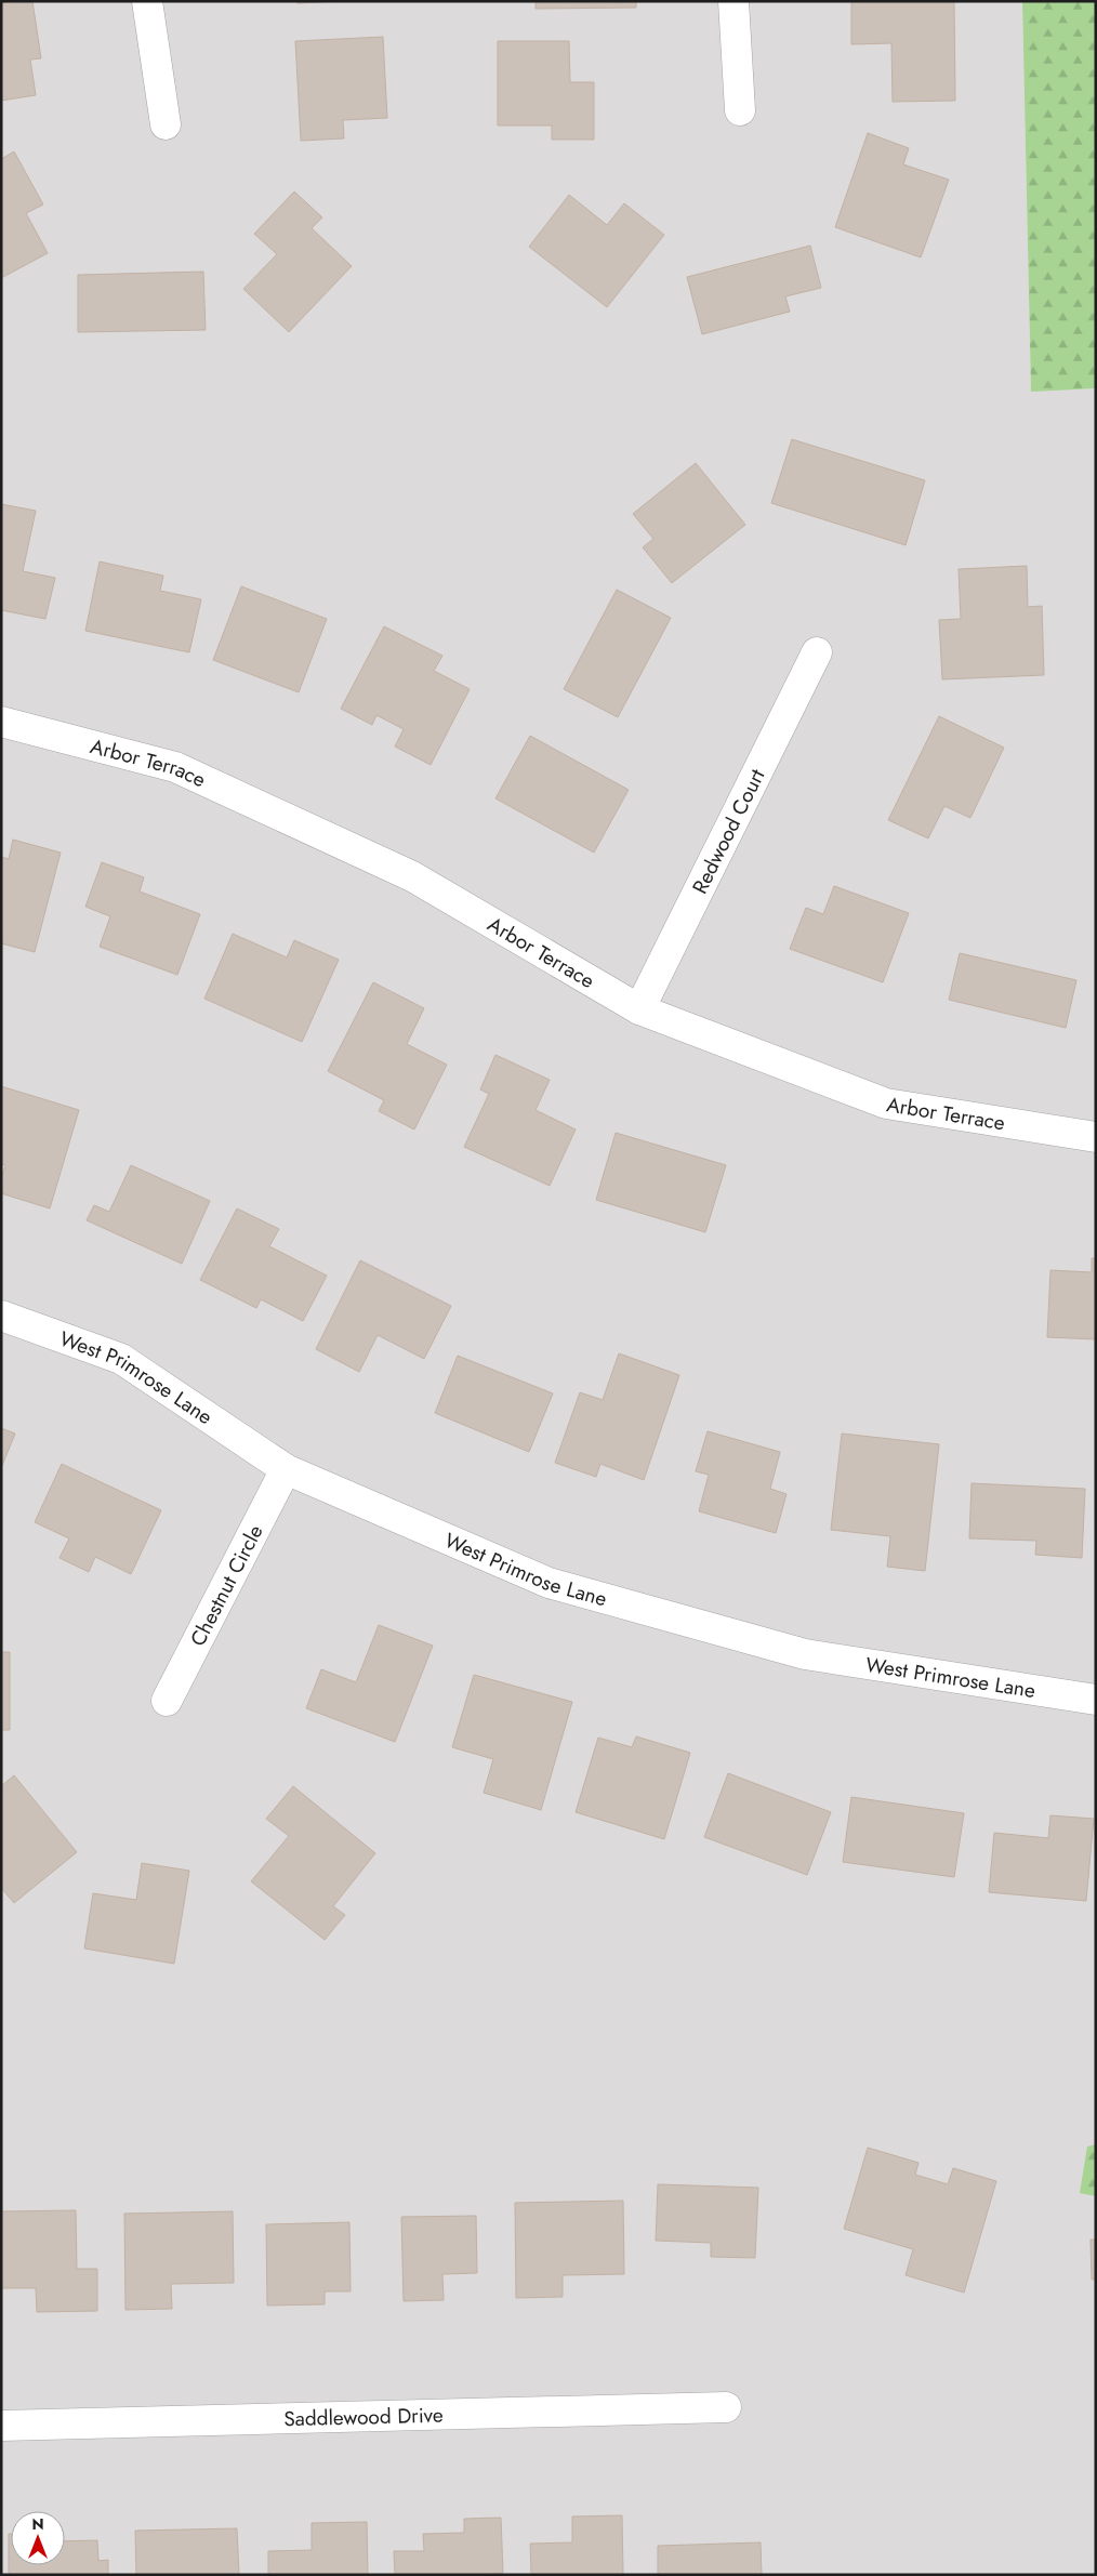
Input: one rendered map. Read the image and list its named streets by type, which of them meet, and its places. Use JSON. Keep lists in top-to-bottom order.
{
  "streets": {
    "street": [
      "Arbor Terrace",
      "Redwood Court",
      "West Primrose Lane",
      "Chestnut Circle",
      "Saddlewood Drive"
    ]
  },
  "crossings": [
    ["Arbor Terrace", "Redwood Court"],
    ["West Primrose Lane", "Chestnut Circle"]
  ],
  "north": "top"
}
